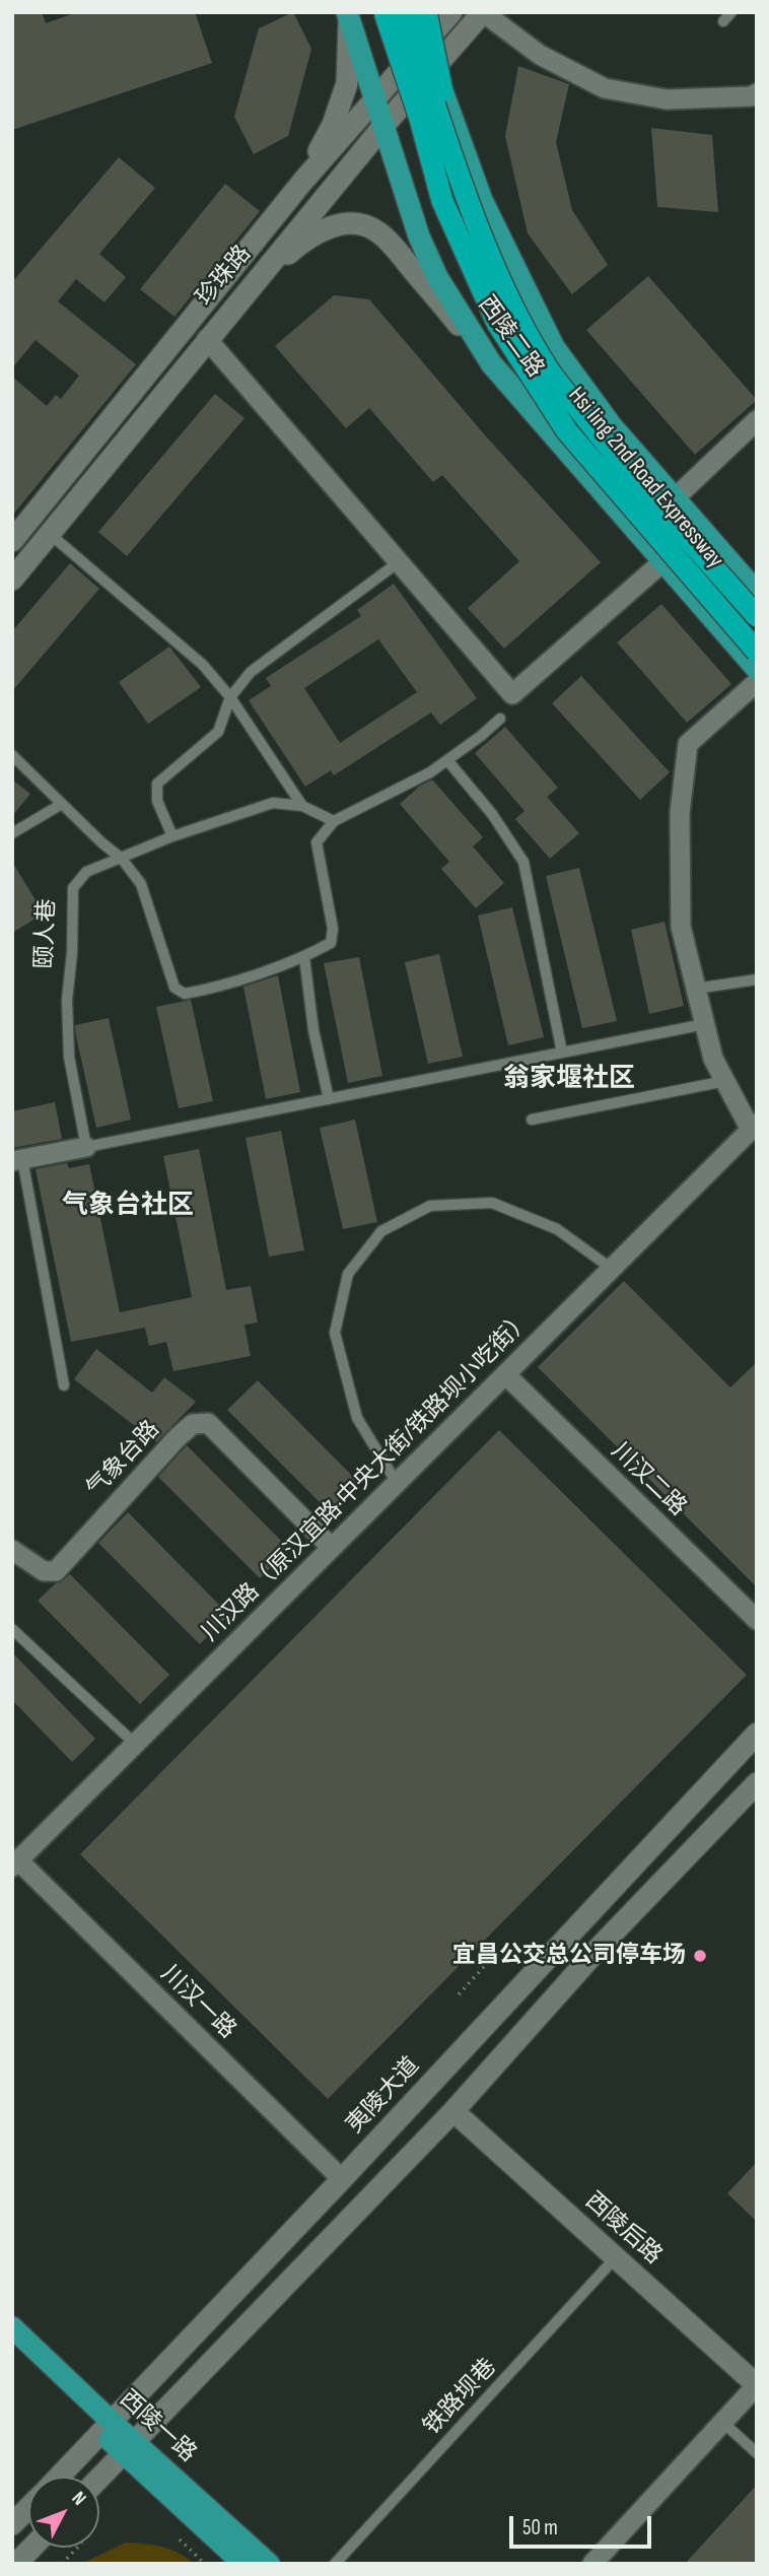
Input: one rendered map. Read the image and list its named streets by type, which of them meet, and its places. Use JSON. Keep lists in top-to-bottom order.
{
  "streets": {
    "highway": ["Hsi ling 2nd Road Expressway"],
    "main road": [
      "珍珠路",
      "西陵二路",
      "夷陵大道",
      "西陵后路",
      "西陵一路"
    ],
    "street": [
      "气象台路",
      "川汉路（原汉宜路·中央大街/铁路坝小吃街）",
      "川汉二路",
      "川汉一路"
    ],
    "lane": ["颐人巷", "铁路坝巷"]
  },
  "crossings": [
    ["珍珠路", "西陵二路"],
    ["气象台路", "川汉路（原汉宜路·中央大街/铁路坝小吃街）"],
    ["川汉路（原汉宜路·中央大街/铁路坝小吃街）", "川汉二路"],
    ["川汉路（原汉宜路·中央大街/铁路坝小吃街）", "川汉一路"],
    ["川汉一路", "夷陵大道"],
    ["夷陵大道", "西陵一路"],
    ["西陵后路", "铁路坝巷"]
  ],
  "districts": ["翁家堰社区", "气象台社区"],
  "places": ["宜昌公交总公司停车场"],
  "scale_bar": "50 m",
  "north": "top right"
}
